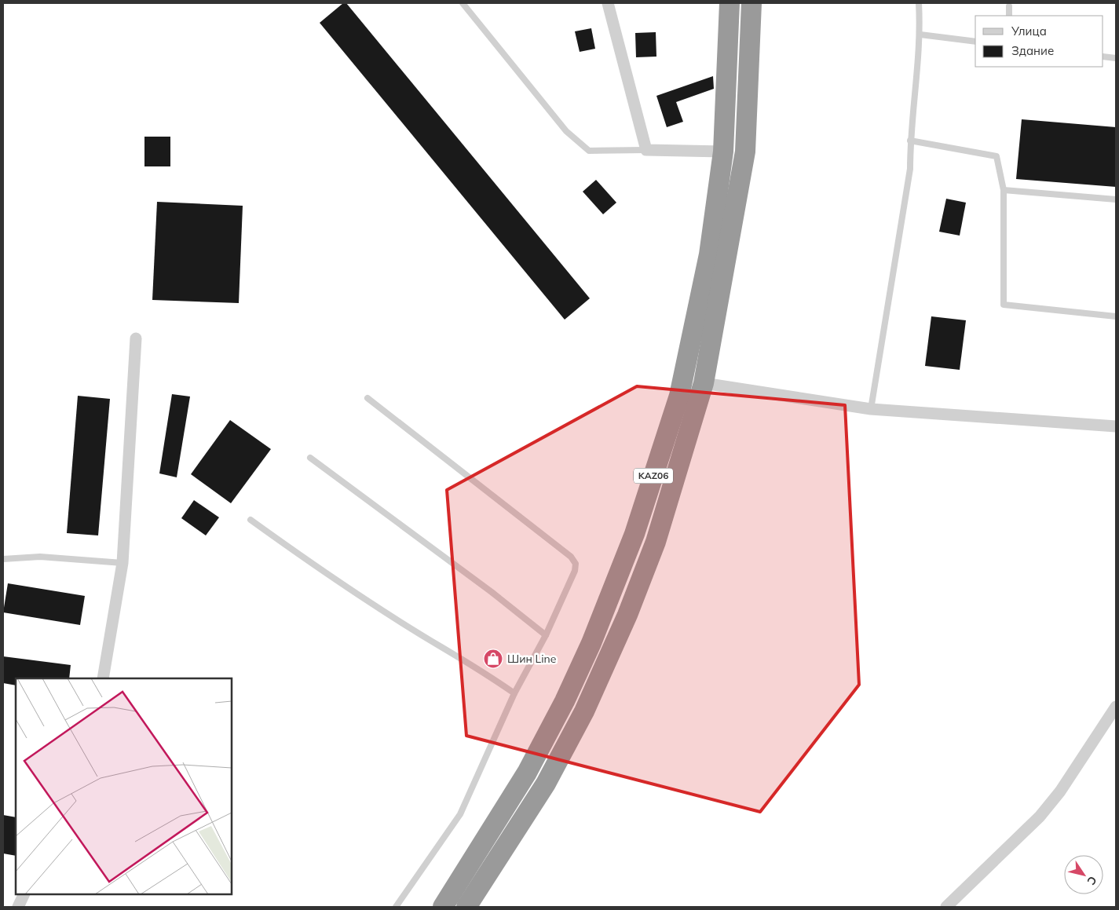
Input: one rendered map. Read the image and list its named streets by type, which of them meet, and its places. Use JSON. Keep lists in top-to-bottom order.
{
  "streets": {
    "highway": ["KАZ06"]
  },
  "places": {
    "shop": ["Шин Line"]
  },
  "legend": ["Улица", "Здание"],
  "north": "bottom right"
}
